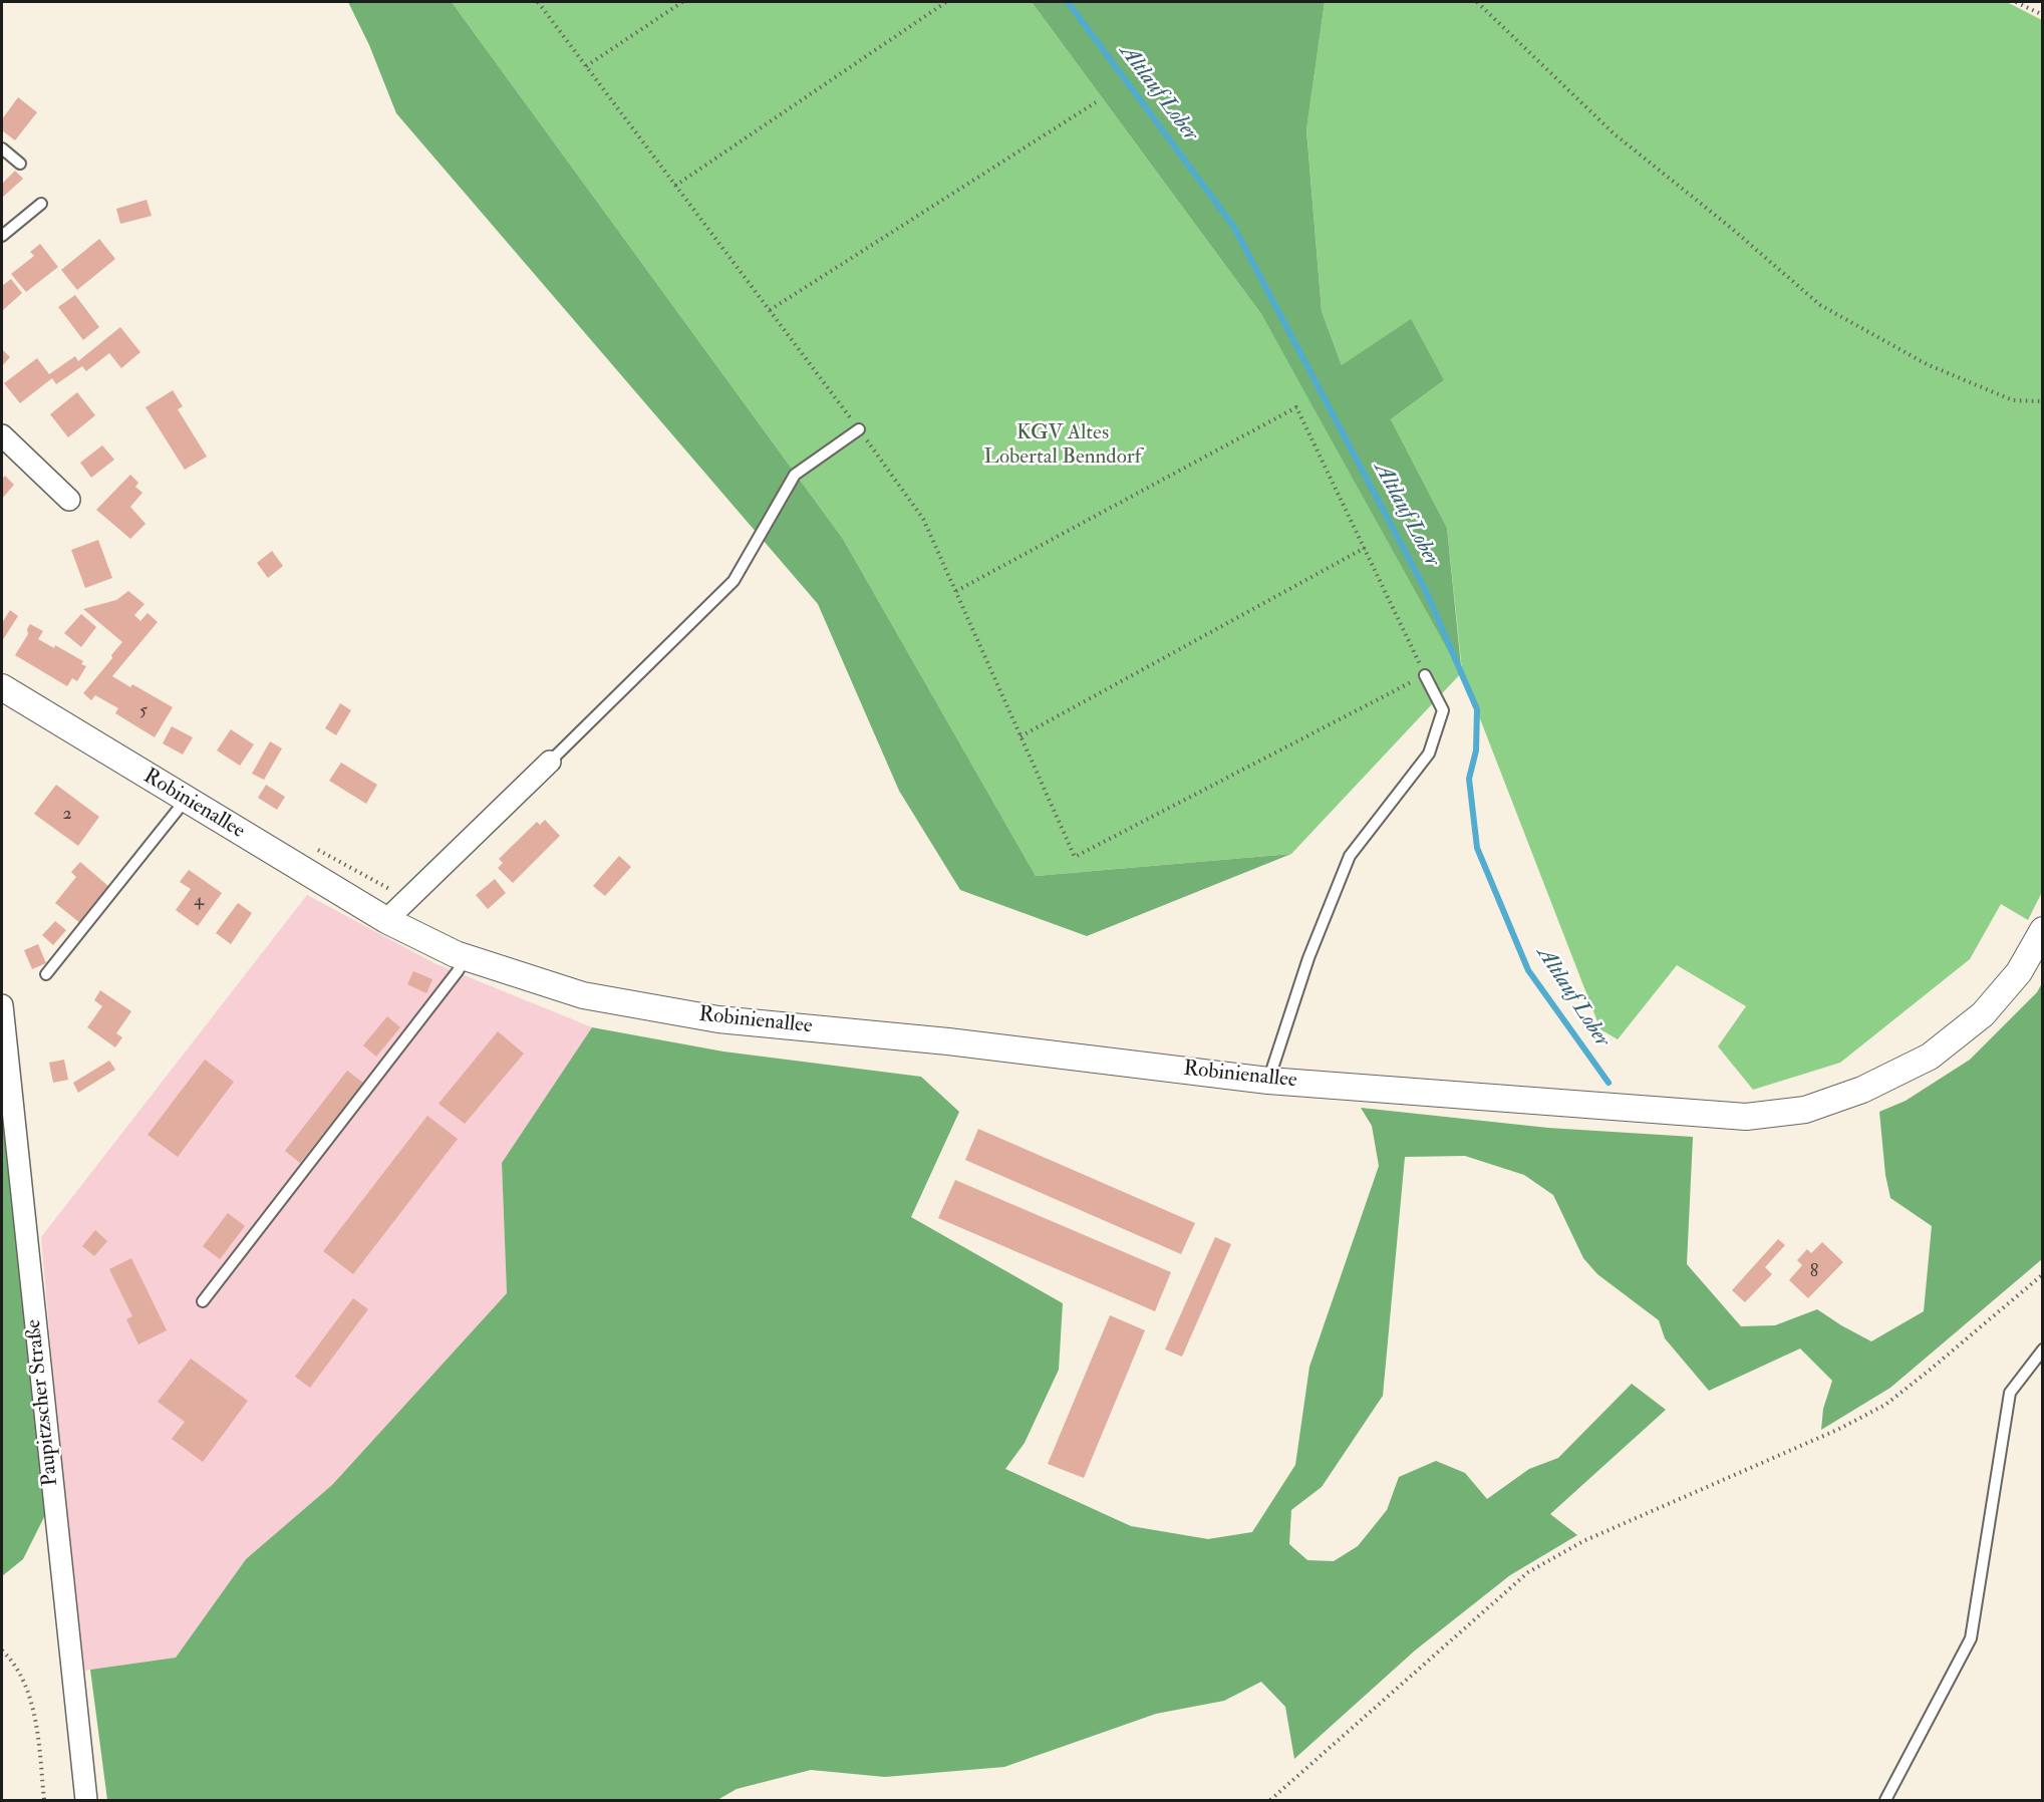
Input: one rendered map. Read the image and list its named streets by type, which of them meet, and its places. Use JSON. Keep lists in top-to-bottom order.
{
  "streets": {
    "street": ["Robinienallee", "Paupitzscher Straße"]
  },
  "water": ["Altlauf Lober"],
  "parks": ["KGV Altes Lobertal Benndorf"],
  "house_numbers": [
    "5",
    "2",
    "4",
    "8"
  ]
}
